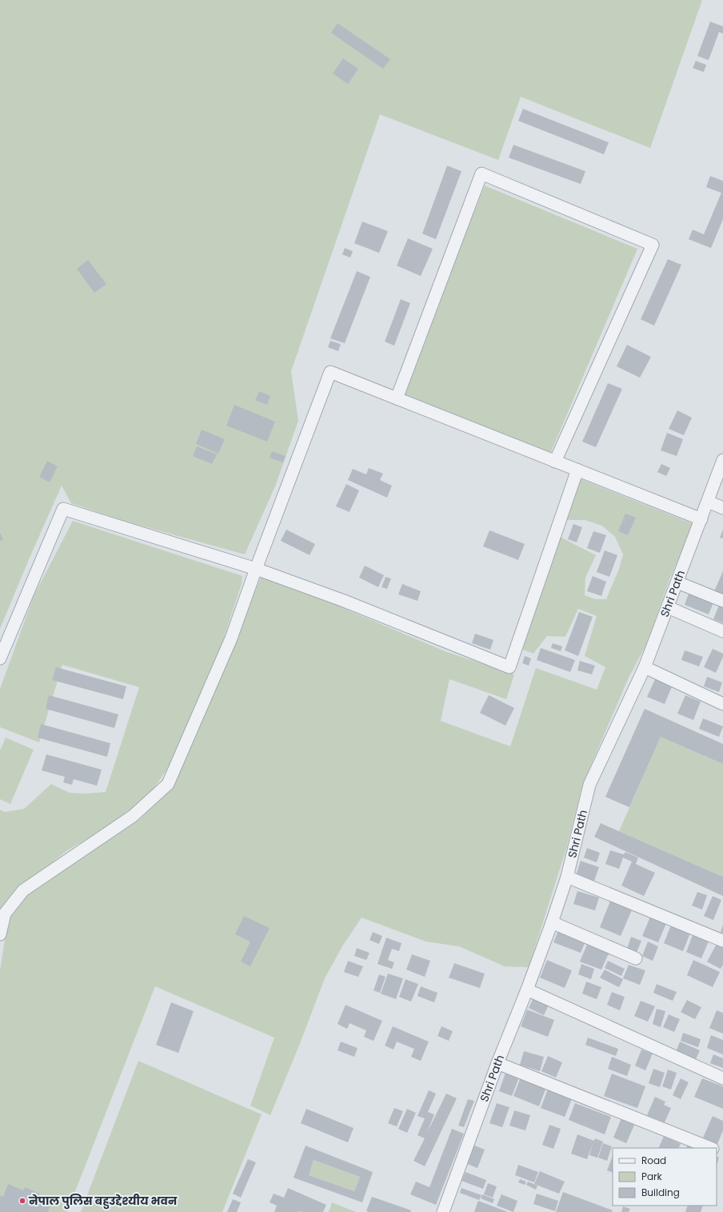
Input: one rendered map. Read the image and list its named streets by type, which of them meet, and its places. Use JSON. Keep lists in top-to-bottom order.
{
  "streets": {
    "street": ["Shri Path"]
  },
  "places": ["नेपाल पुलिस बहुउद्देश्यीय भवन"],
  "legend": ["Road", "Park", "Building"]
}
